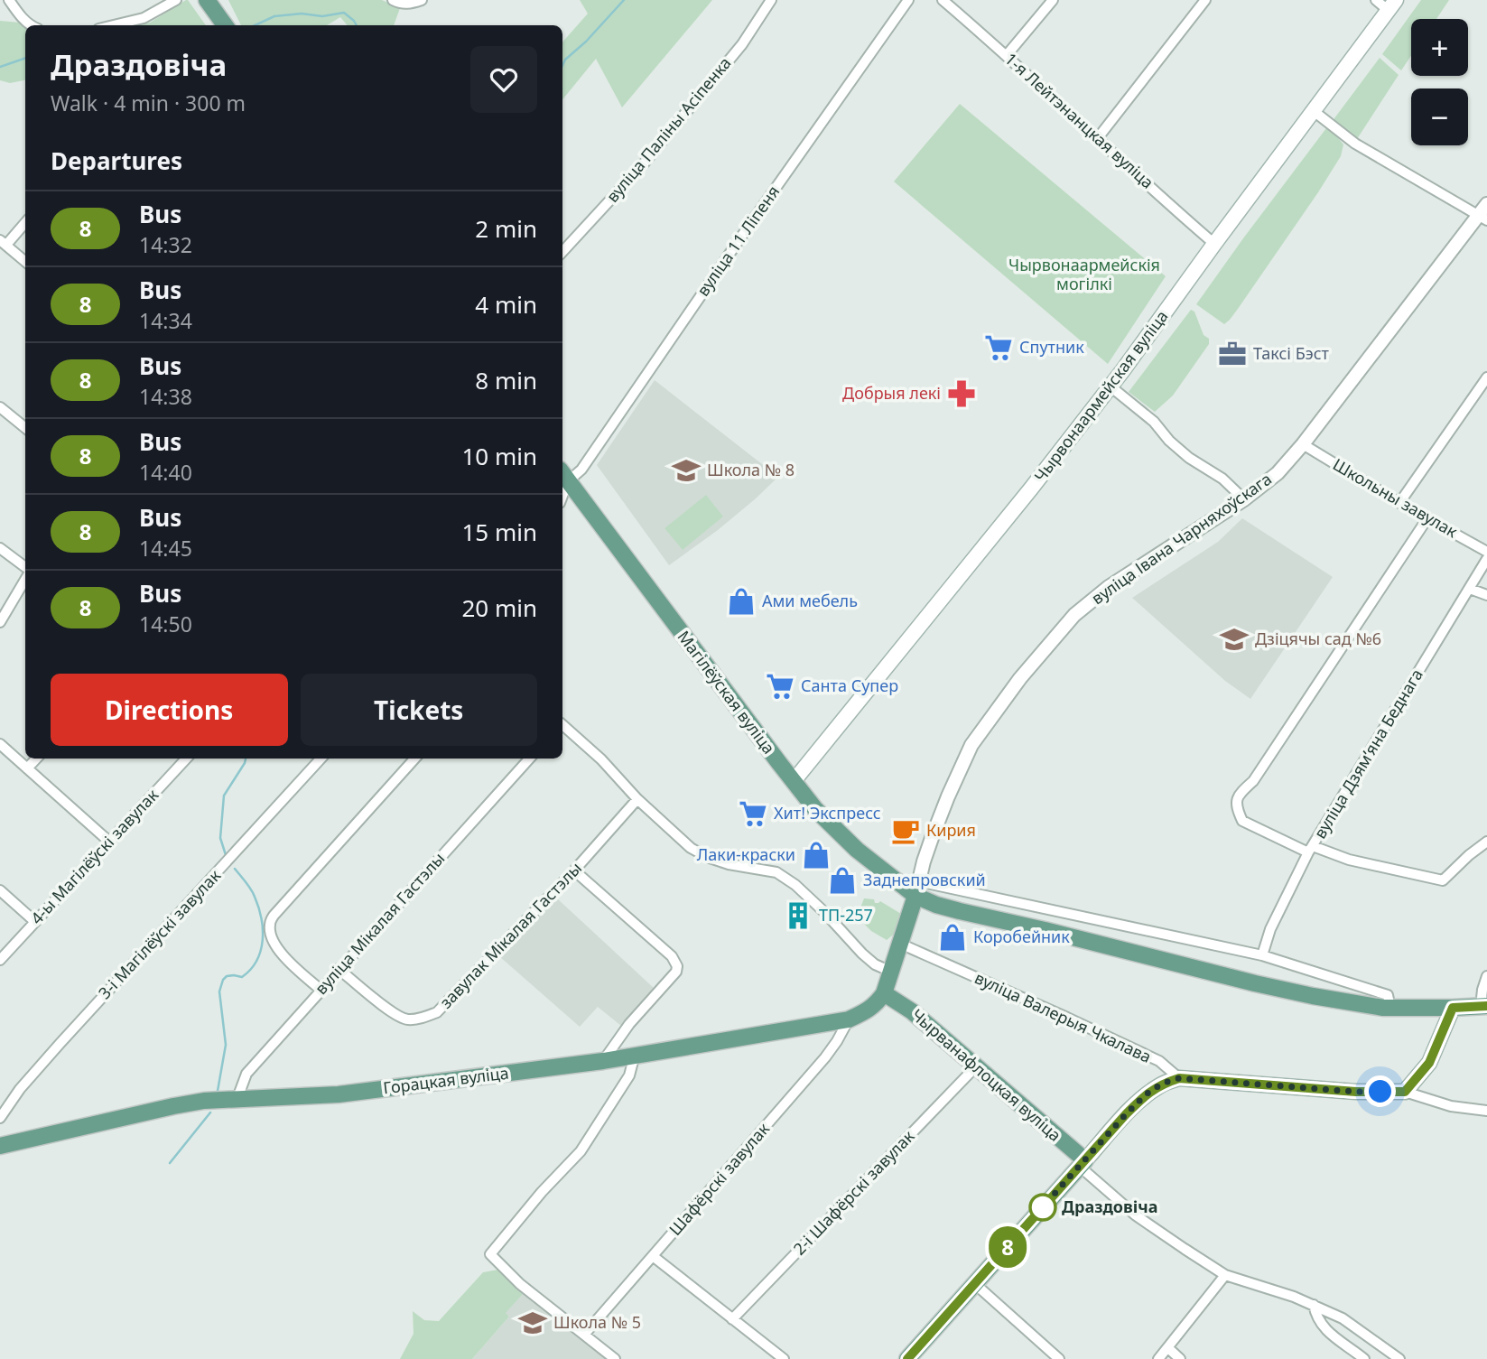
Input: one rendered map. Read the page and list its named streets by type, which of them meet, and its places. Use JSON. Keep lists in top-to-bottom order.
{
  "streets": {
    "main road": [
      "Чырвонаармейская вуліца",
      "Магілёўская вуліца",
      "Чырванафлоцкая вуліца",
      "Горацкая вуліца"
    ],
    "street": [
      "1-я Лейтэнанцкая вуліца",
      "вуліца Паліны Асіпенка",
      "вуліца 11 Ліпеня",
      "Школьны завулак",
      "вуліца Івана Чарняхоўскага",
      "вуліца Дзямʼяна Беднага",
      "4-ы Магілёўскі завулак",
      "вуліца Мікалая Гастэлы",
      "3-і Магілёўскі завулак",
      "завулак Мікалая Гастэлы",
      "вуліца Валерыя Чкалава",
      "Шафёрскі завулак",
      "2-і Шафёрскі завулак"
    ]
  },
  "crossings": [
    ["1-я Лейтэнанцкая вуліца", "Чырвонаармейская вуліца"],
    ["вуліца 11 Ліпеня", "Магілёўская вуліца"],
    ["Чырвонаармейская вуліца", "Магілёўская вуліца"],
    ["Школьны завулак", "вуліца Івана Чарняхоўскага"],
    ["вуліца Івана Чарняхоўскага", "Магілёўская вуліца"],
    ["вуліца Мікалая Гастэлы", "завулак Мікалая Гастэлы"],
    ["вуліца Мікалая Гастэлы", "Горацкая вуліца"],
    ["Чырванафлоцкая вуліца", "Горацкая вуліца"],
    ["Чырванафлоцкая вуліца", "2-і Шафёрскі завулак"],
    ["Горацкая вуліца", "Шафёрскі завулак"]
  ],
  "parks": ["Чырвонаармейскія могілкі"],
  "places": {
    "supermarket": ["Спутник", "Санта Супер", "Хит! Экспресс"],
    "office": ["Таксі Бэст"],
    "pharmacy": ["Добрыя лекі"],
    "school or university": ["Школа № 8", "Дзіцячы сад №6", "Школа № 5"],
    "shop": [
      "Ами мебель",
      "Лаки-краски",
      "Заднепровский",
      "Коробейник"
    ],
    "cafe": ["Кирия"],
    "building": ["ТП-257"],
    "other": ["Драздовіча"]
  },
  "lines": ["bus line 8"],
  "page": {
    "on_map": "8",
    "map_buttons": ["+", "−"],
    "heading": [
      ["Драздовіча", "Walk · 4 min · 300 m"],
      "Departures"
    ],
    "list": [
      {
        "mark": "8",
        "name": "Bus",
        "note": "14:32",
        "value": "2 min"
      },
      {
        "mark": "8",
        "name": "Bus",
        "note": "14:34",
        "value": "4 min"
      },
      {
        "mark": "8",
        "name": "Bus",
        "note": "14:38",
        "value": "8 min"
      },
      {
        "mark": "8",
        "name": "Bus",
        "note": "14:40",
        "value": "10 min"
      },
      {
        "mark": "8",
        "name": "Bus",
        "note": "14:45",
        "value": "15 min"
      },
      {
        "mark": "8",
        "name": "Bus",
        "note": "14:50",
        "value": "20 min"
      }
    ],
    "buttons": ["Directions", "Tickets"]
  }
}
